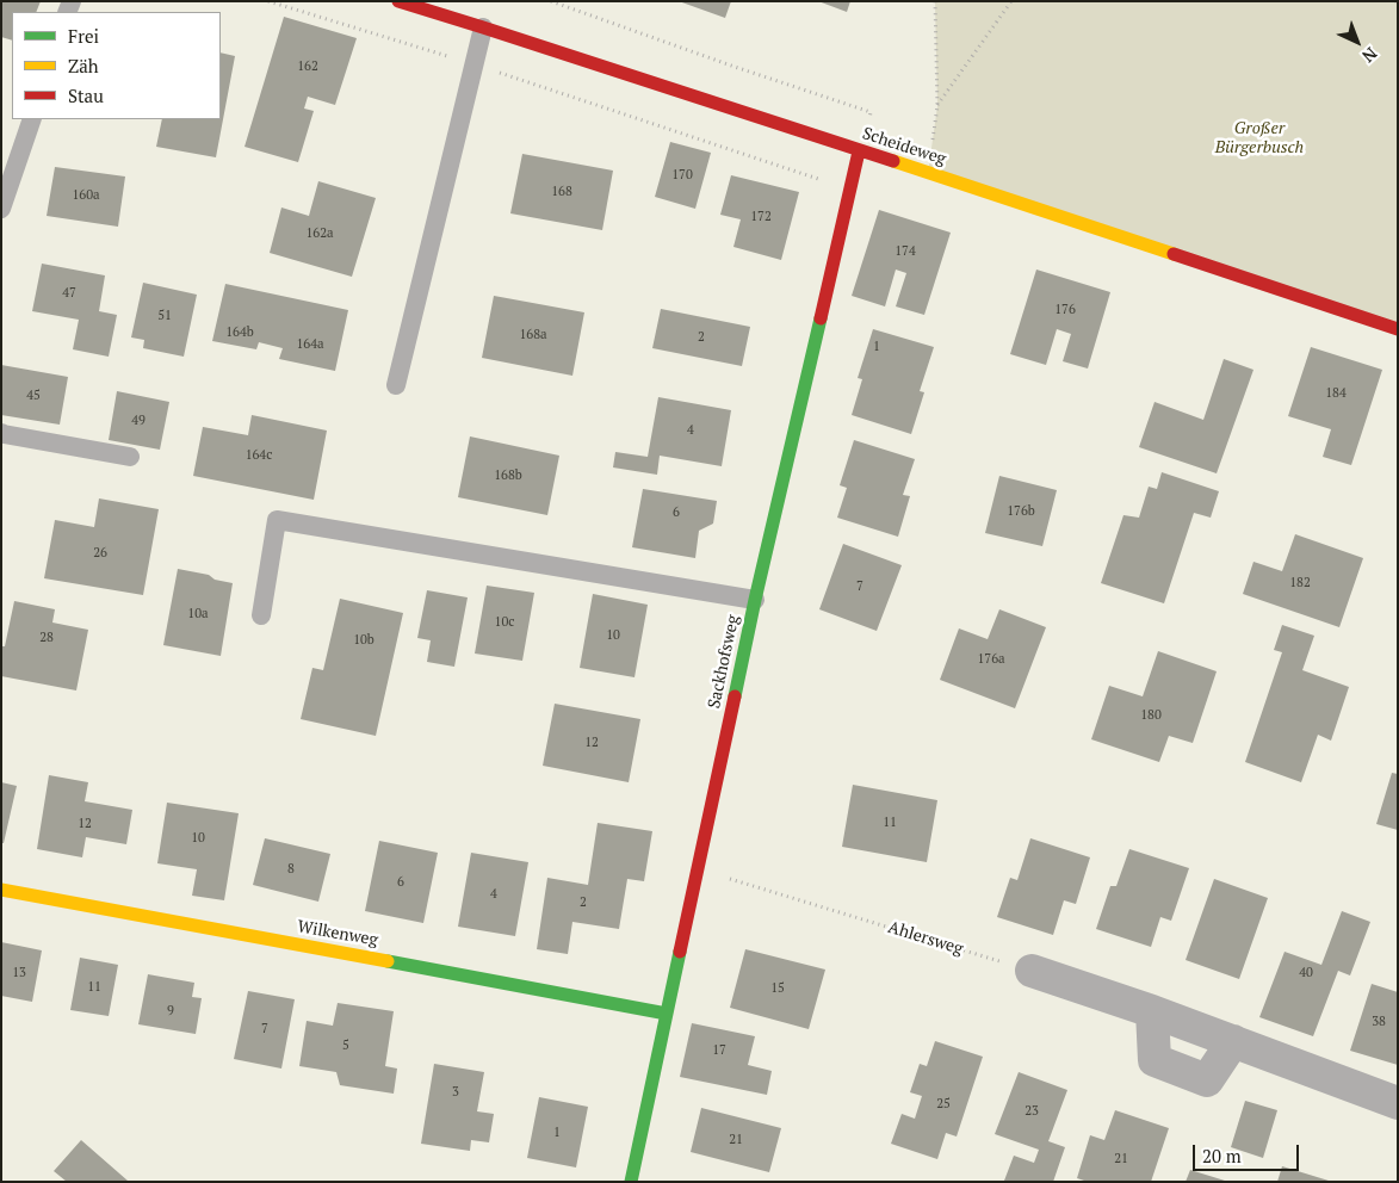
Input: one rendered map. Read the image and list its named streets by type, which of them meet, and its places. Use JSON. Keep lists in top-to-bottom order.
{
  "streets": {
    "street": ["Scheideweg", "Sackhofsweg", "Wilkenweg"],
    "path": ["Ahlersweg"]
  },
  "crossings": [
    ["Scheideweg", "Sackhofsweg"],
    ["Sackhofsweg", "Wilkenweg"],
    ["Sackhofsweg", "Ahlersweg"]
  ],
  "parks": ["Großer Bürgerbusch"],
  "house_numbers": [
    "162",
    "170",
    "168",
    "160a",
    "172",
    "162a",
    "174",
    "47",
    "176",
    "51",
    "164b",
    "168a",
    "2",
    "164a",
    "1",
    "184",
    "45",
    "49",
    "4",
    "164c",
    "168b",
    "176b",
    "6",
    "26",
    "182",
    "7",
    "10a",
    "10c",
    "10",
    "28",
    "10b",
    "176a",
    "180",
    "12",
    "11",
    "12",
    "10",
    "8",
    "6",
    "4",
    "2",
    "13",
    "40",
    "11",
    "15",
    "9",
    "38",
    "7",
    "5",
    "17",
    "3",
    "25",
    "23",
    "1",
    "21",
    "21"
  ],
  "legend": ["Frei", "Zäh", "Stau"],
  "scale_bar": "20 m",
  "north": "bottom right"
}
